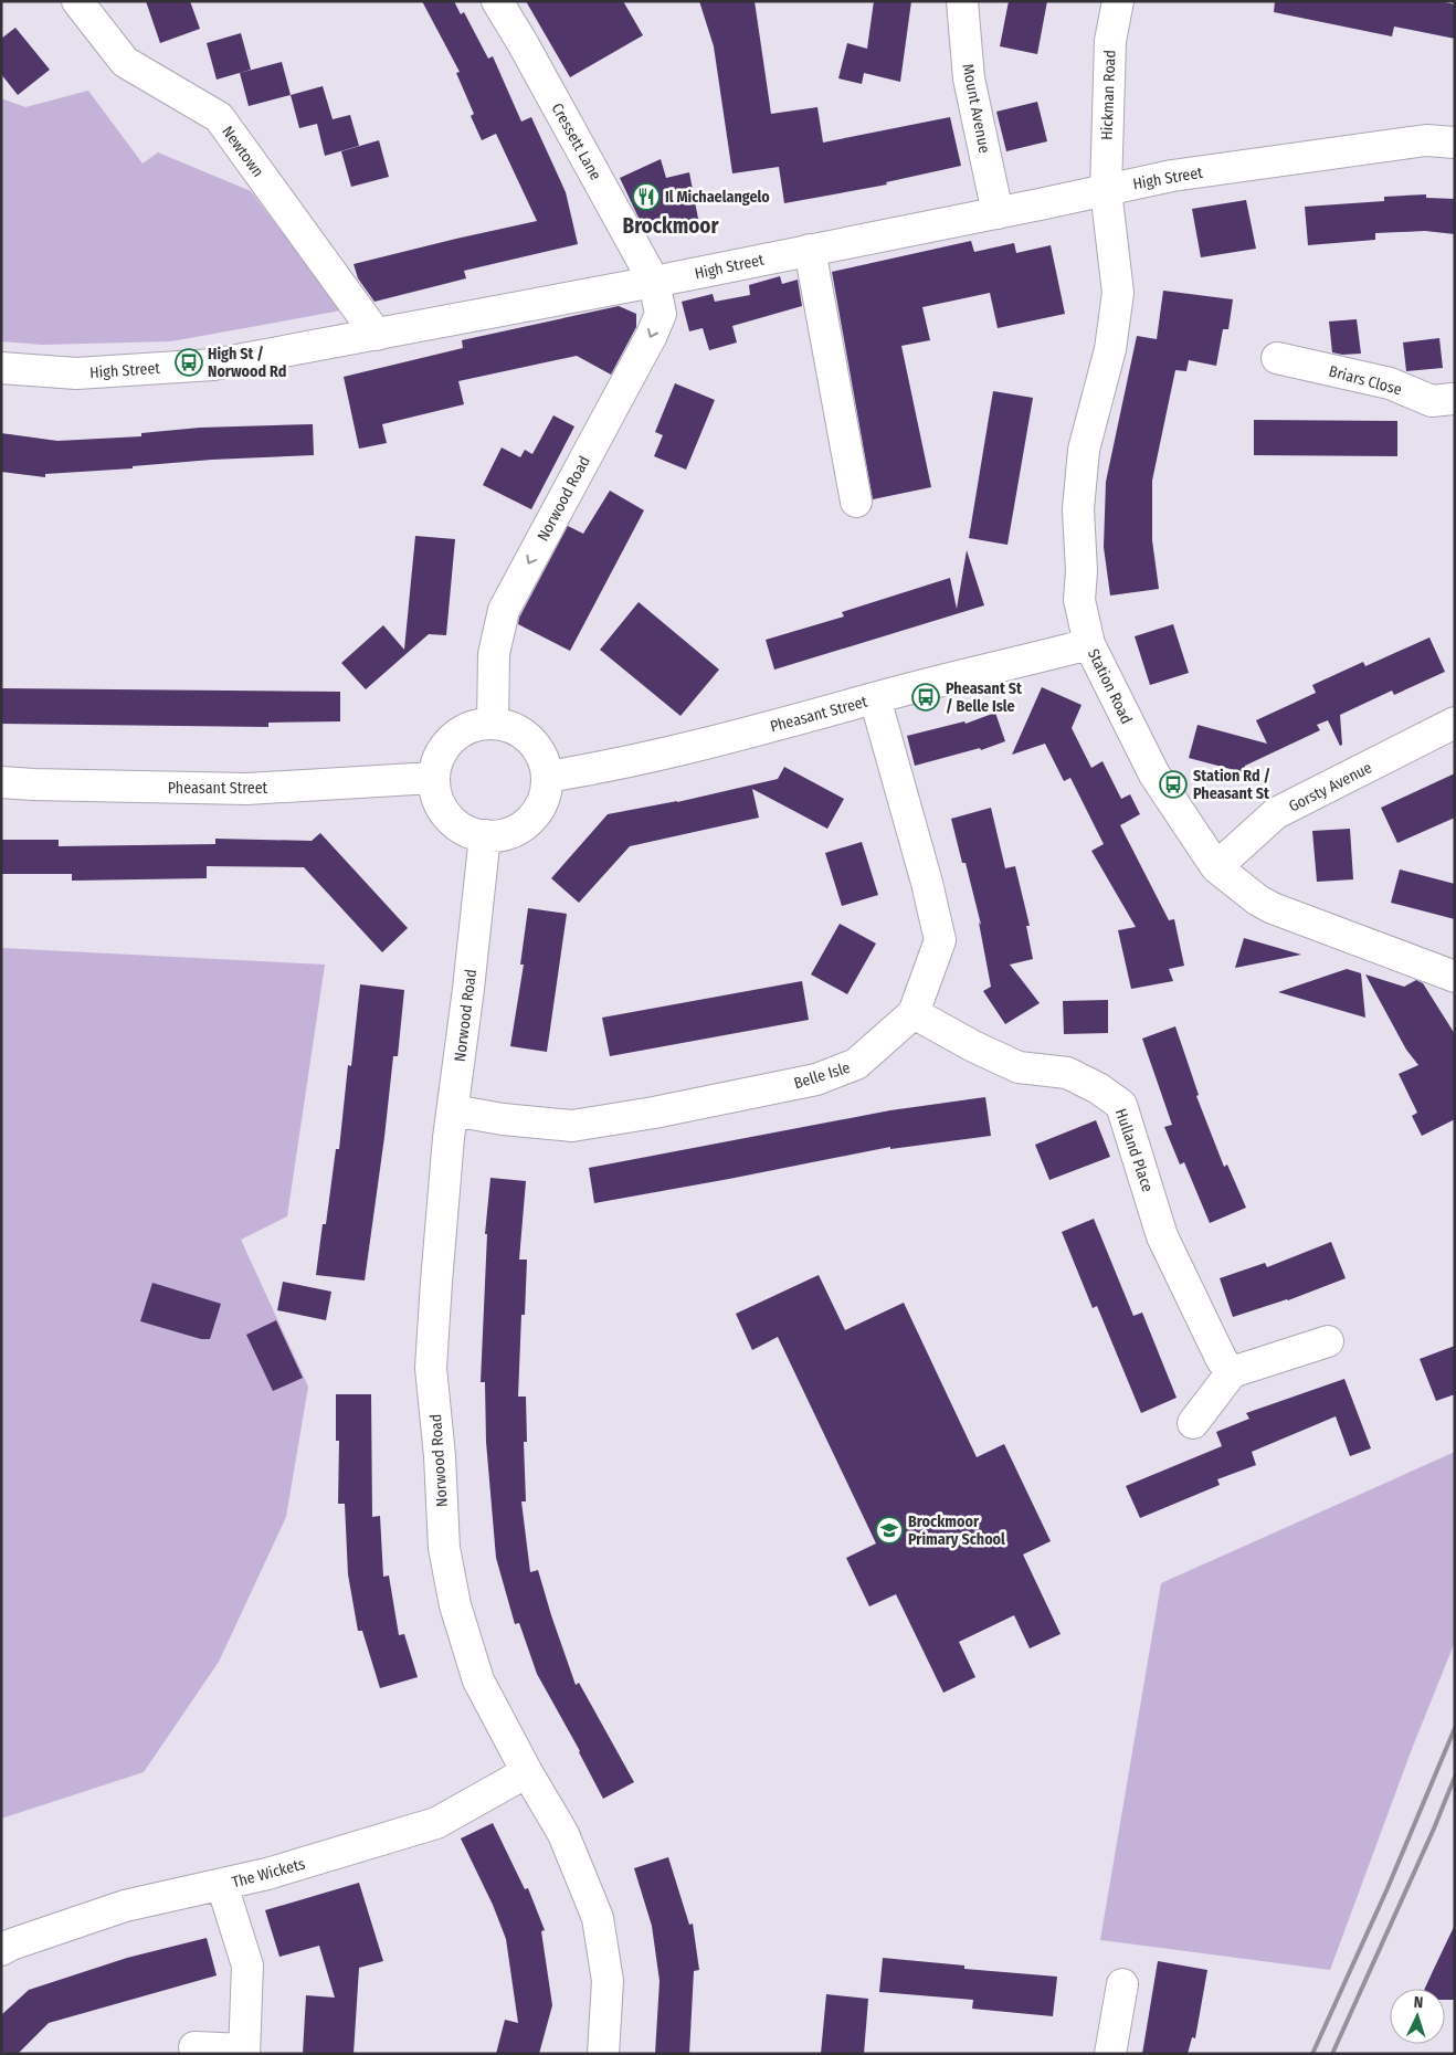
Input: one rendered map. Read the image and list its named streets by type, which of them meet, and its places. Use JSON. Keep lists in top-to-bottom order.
{
  "streets": {
    "street": [
      "Hickman Road",
      "Mount Avenue",
      "Cressett Lane",
      "Newtown",
      "High Street",
      "Briars Close",
      "Norwood Road",
      "Station Road",
      "Pheasant Street",
      "Gorsty Avenue",
      "Belle Isle",
      "Hulland Place",
      "The Wickets"
    ]
  },
  "crossings": [
    ["Hickman Road", "High Street"],
    ["Hickman Road", "Station Road"],
    ["Mount Avenue", "High Street"],
    ["Cressett Lane", "High Street"],
    ["Cressett Lane", "Norwood Road"],
    ["Newtown", "High Street"],
    ["High Street", "Norwood Road"],
    ["High Street", "Station Road"],
    ["Norwood Road", "Pheasant Street"],
    ["Norwood Road", "Belle Isle"],
    ["Norwood Road", "The Wickets"],
    ["Station Road", "Pheasant Street"],
    ["Station Road", "Gorsty Avenue"],
    ["Pheasant Street", "Belle Isle"],
    ["Belle Isle", "Hulland Place"]
  ],
  "districts": ["Brockmoor"],
  "places": {
    "restaurant": ["Il Michaelangelo"],
    "bus stop": ["High St / Norwood Rd", "Pheasant St / Belle Isle", "Station Rd / Pheasant St"],
    "school or university": ["Brockmoor Primary School"]
  },
  "north": "top"
}
